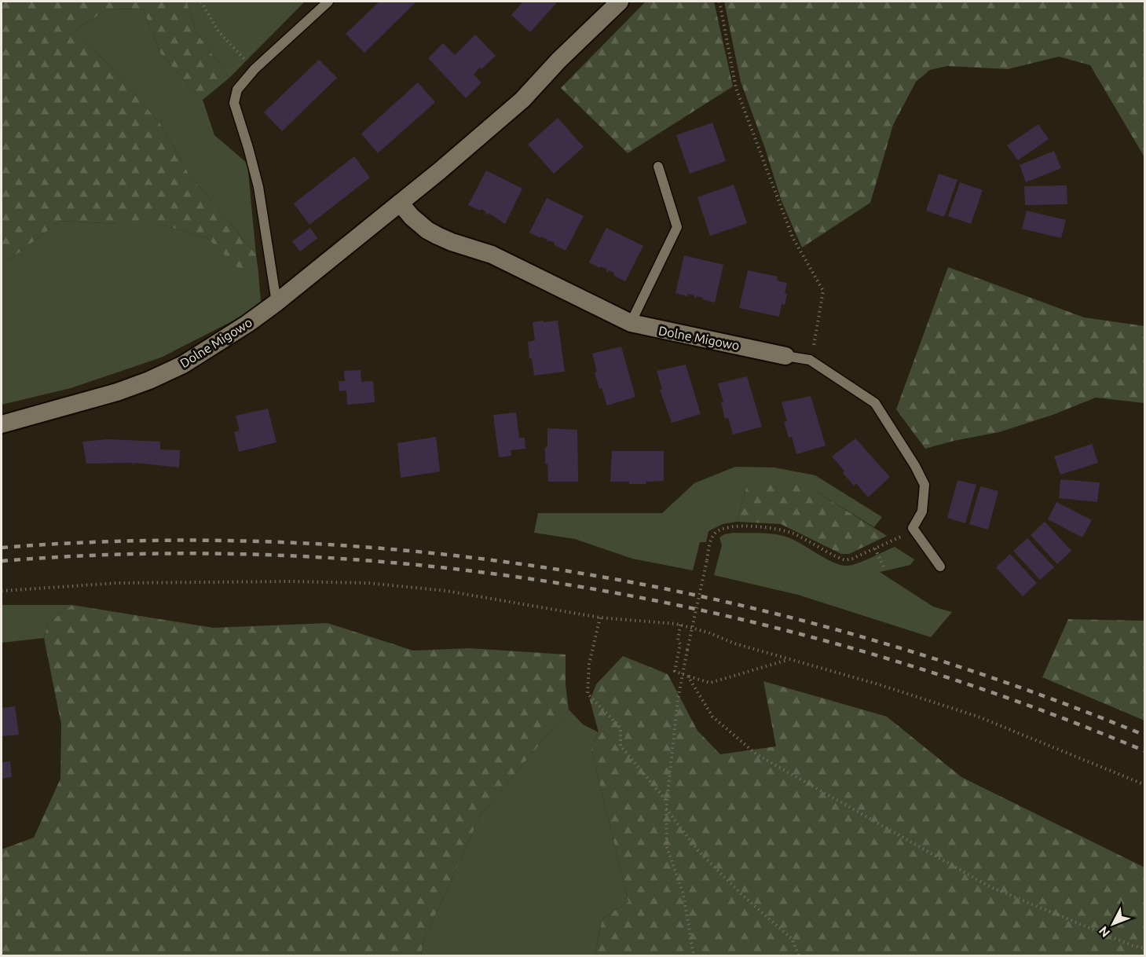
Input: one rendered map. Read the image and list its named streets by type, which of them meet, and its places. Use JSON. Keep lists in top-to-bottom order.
{
  "streets": {
    "street": ["Dolne Migowo"]
  },
  "north": "bottom left"
}
